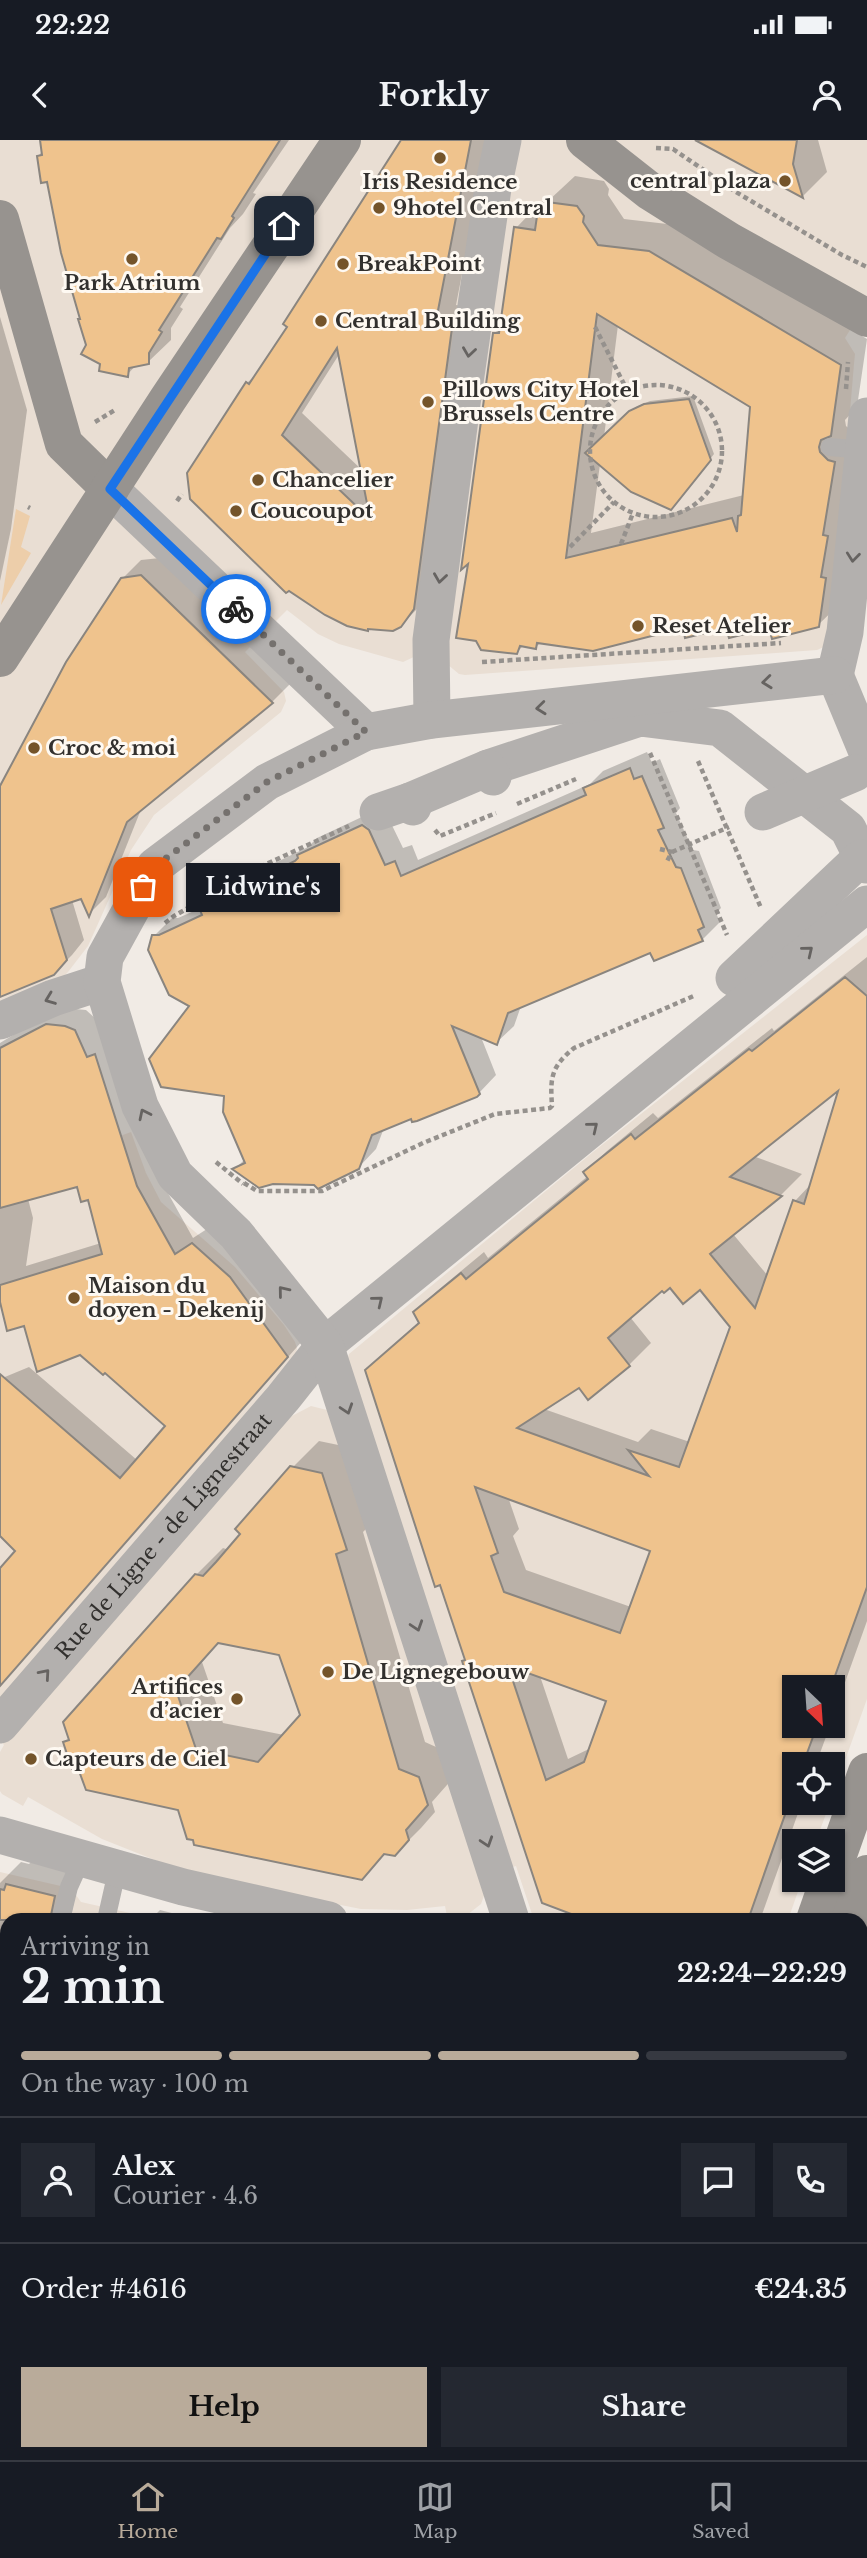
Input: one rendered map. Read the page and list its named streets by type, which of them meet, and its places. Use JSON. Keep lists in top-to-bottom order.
{
  "streets": {
    "street": ["Rue de Ligne - de Lignestraat"]
  },
  "one_way": ["Rue de Ligne - de Lignestraat"],
  "places": [
    "Iris Residence",
    "central plaza",
    "9hotel Central",
    "Park Atrium",
    "BreakPoint",
    "Central Building",
    "Pillows City Hotel Brussels Centre",
    "Chancelier",
    "Coucoupot",
    "Reset Atelier",
    "Croc & moi",
    "Lidwine's",
    "Maison du doyen - Dekenij",
    "De Lignegebouw",
    "Artifices d’acier",
    "Capteurs de Ciel"
  ],
  "north": "bottom right",
  "page": {
    "status": "22:22",
    "header": "Forkly",
    "bubble": "Lidwine's",
    "heading": ["2 min", "Arriving in", "22:24–22:29"],
    "panel": [
      "Alex",
      "Courier · 4.6",
      "Order #4616",
      "€24.35"
    ],
    "bar": "On the way · 100 m",
    "buttons": ["Help", "Share"],
    "tabs": ["Home", "Map", "Saved"]
  }
}
